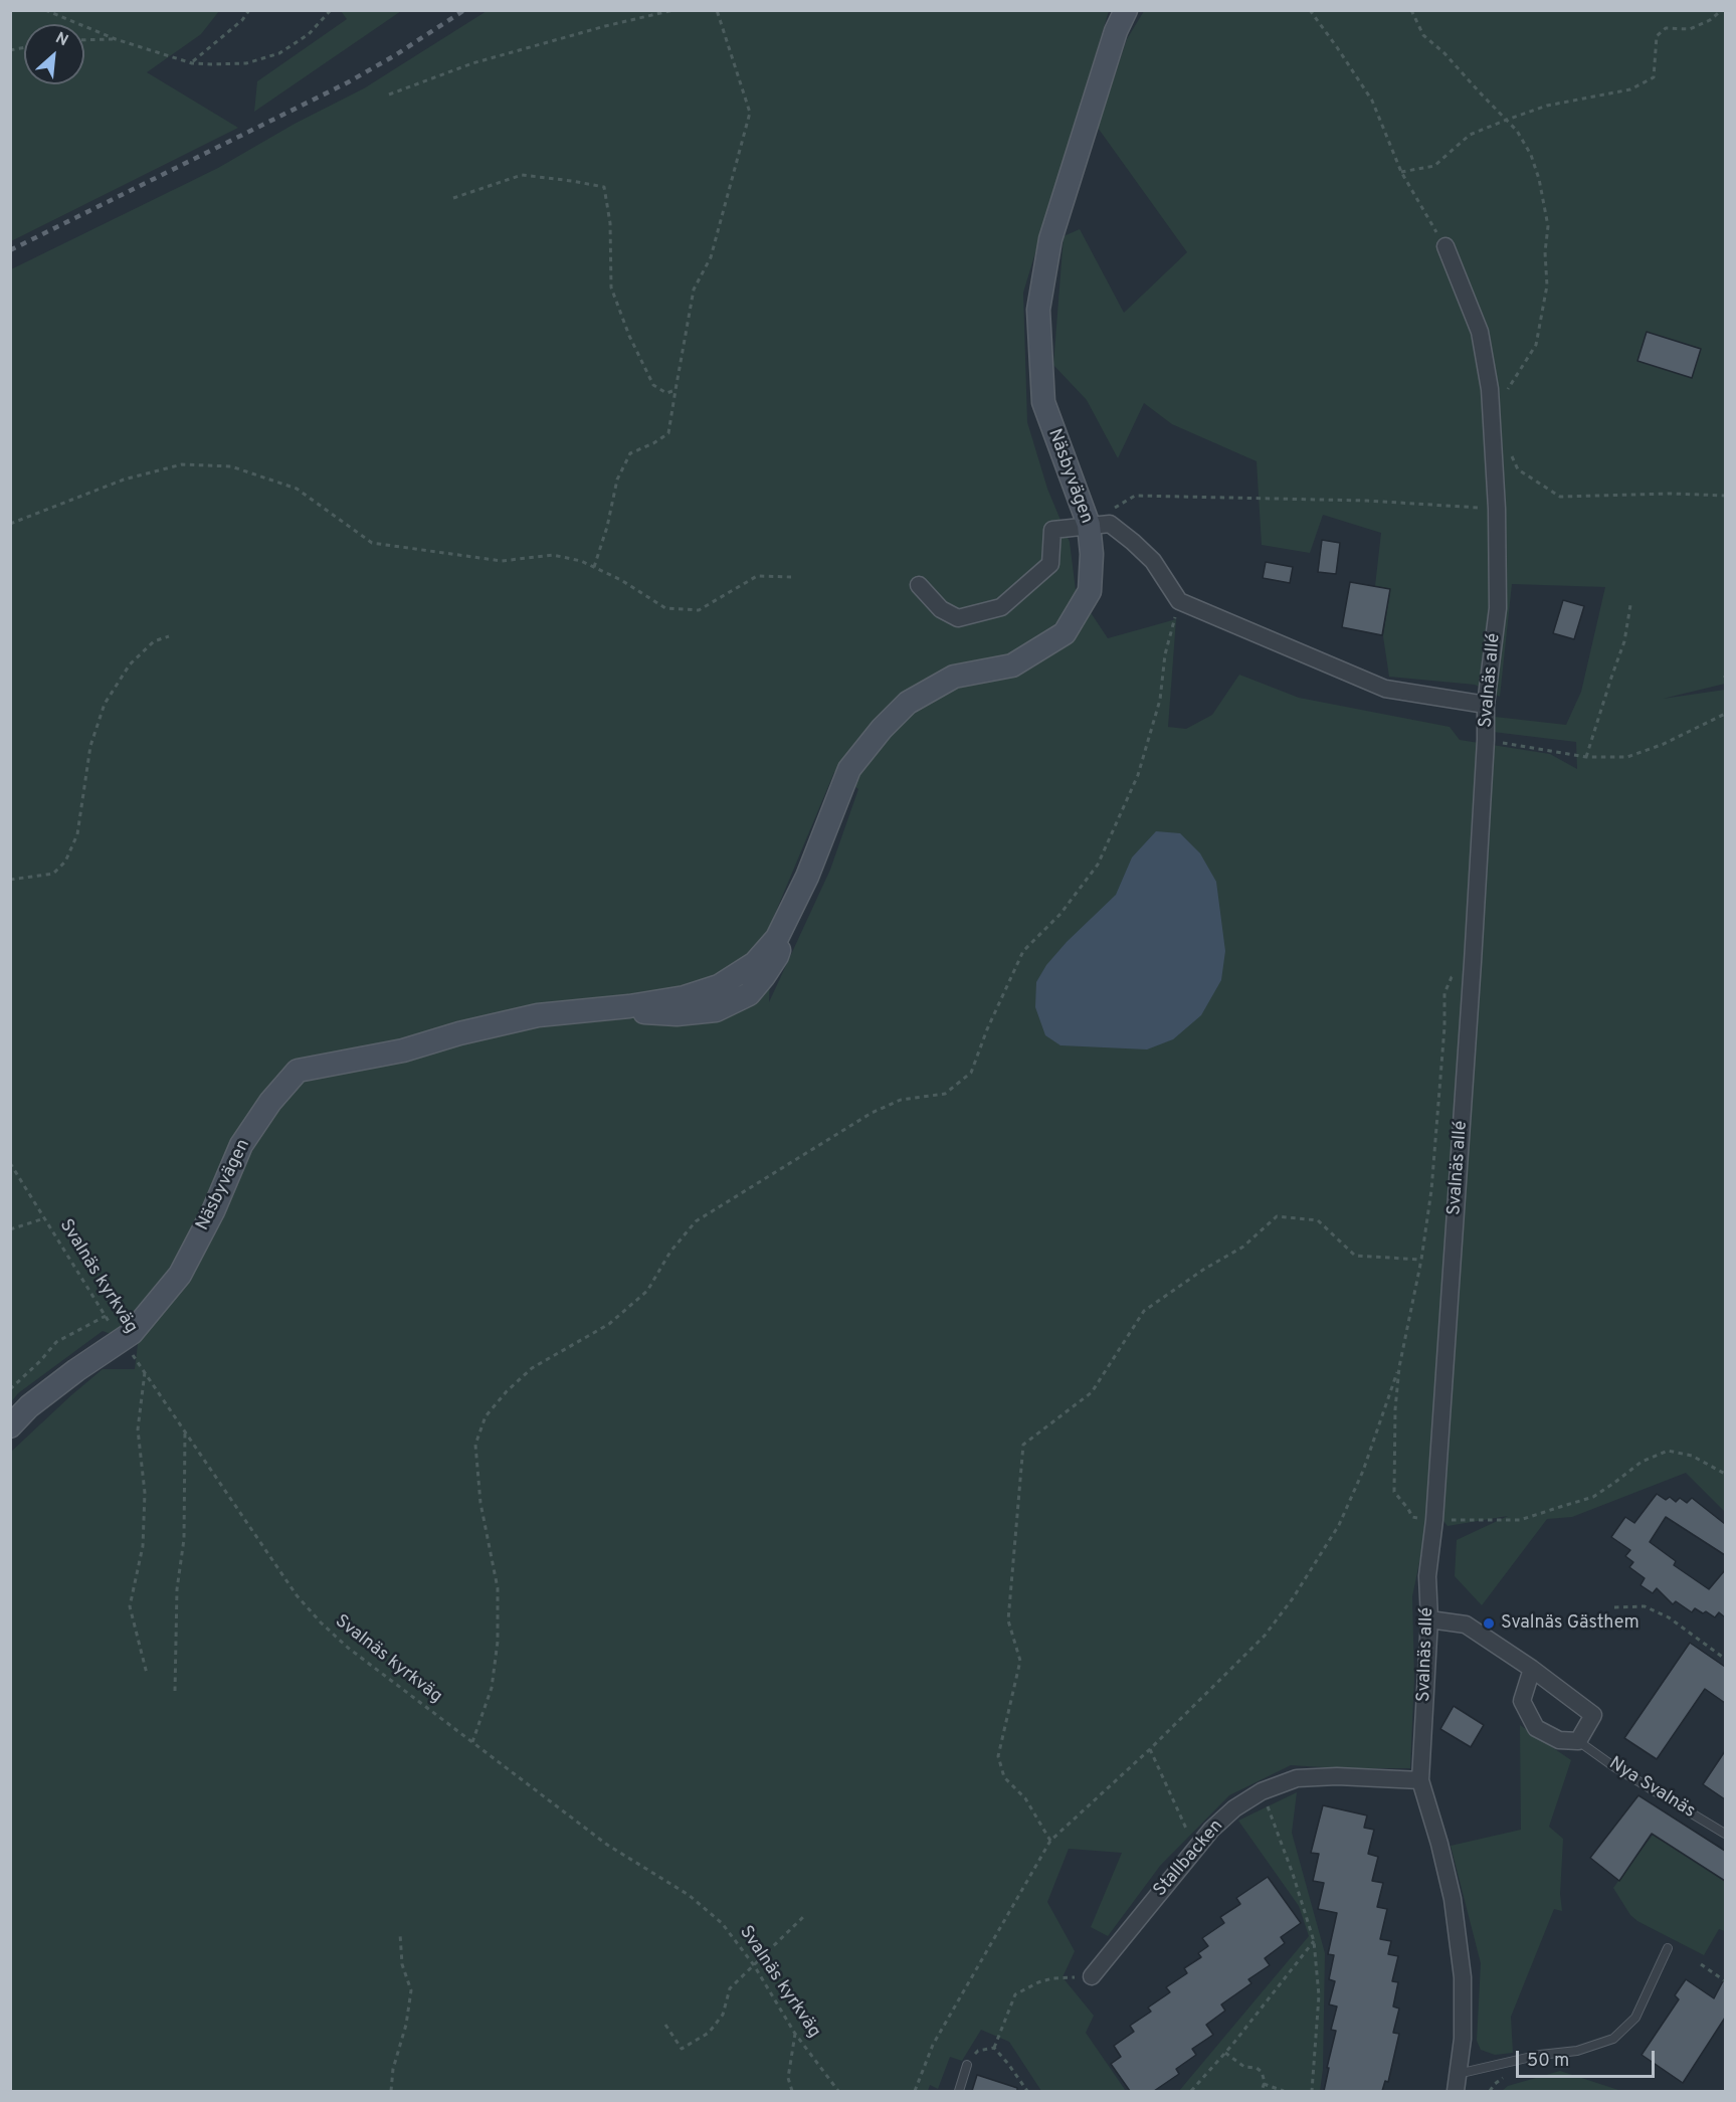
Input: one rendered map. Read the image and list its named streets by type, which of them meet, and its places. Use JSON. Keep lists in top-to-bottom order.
{
  "streets": {
    "street": [
      "Näsbyvägen",
      "Svalnäs allé",
      "Nya Svalnäs",
      "Stallbacken"
    ],
    "path": ["Svalnäs kyrkväg"]
  },
  "crossings": [
    ["Näsbyvägen", "Svalnäs kyrkväg"],
    ["Svalnäs allé", "Stallbacken"]
  ],
  "places": ["Svalnäs Gästhem"],
  "scale_bar": "50 m",
  "north": "top right"
}
